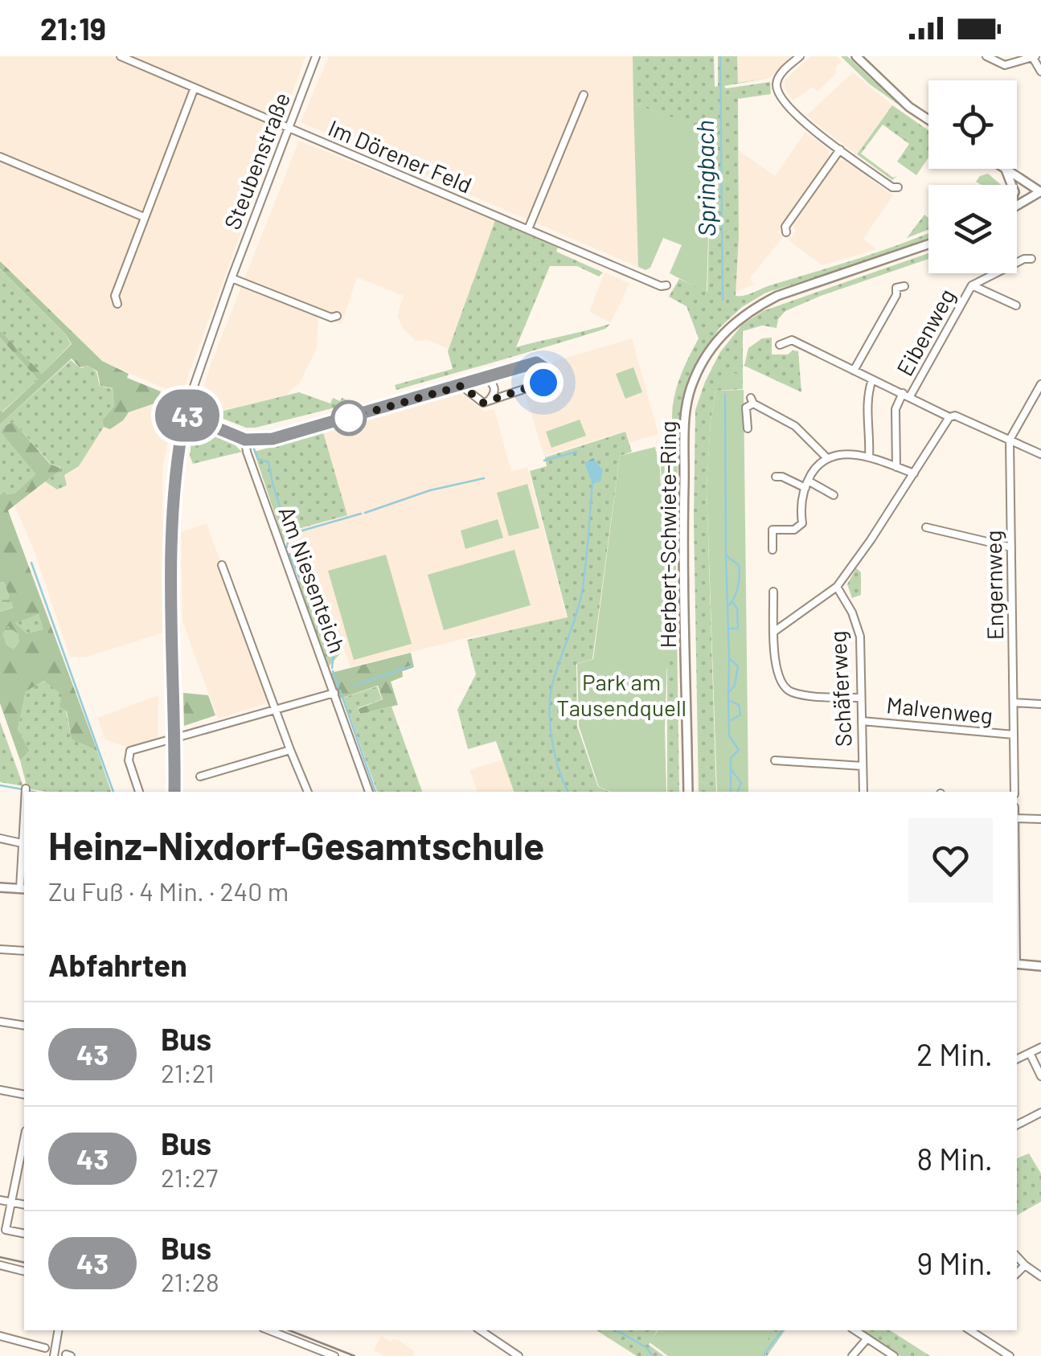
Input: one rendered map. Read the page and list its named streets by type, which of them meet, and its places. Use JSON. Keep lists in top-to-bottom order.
{
  "streets": {
    "main road": ["Herbert-Schwiete-Ring"],
    "street": [
      "Im Dörener Feld",
      "Steubenstraße",
      "Eibenweg",
      "Am Niesenteich",
      "Engernweg",
      "Schäferweg",
      "Malvenweg"
    ]
  },
  "crossings": [
    ["Im Dörener Feld", "Steubenstraße"],
    ["Engernweg", "Malvenweg"],
    ["Schäferweg", "Malvenweg"]
  ],
  "water": ["Springbach"],
  "parks": ["Park am Tausendquell"],
  "lines": ["bus line 43"],
  "page": {
    "status": "21:19",
    "on_map": "43",
    "heading": [
      ["Heinz-Nixdorf-Gesamtschule", "Zu Fuß · 4 Min. · 240 m"],
      "Abfahrten"
    ],
    "list": [
      {
        "mark": "43",
        "name": "Bus",
        "note": "21:21",
        "value": "2 Min."
      },
      {
        "mark": "43",
        "name": "Bus",
        "note": "21:27",
        "value": "8 Min."
      },
      {
        "mark": "43",
        "name": "Bus",
        "note": "21:28",
        "value": "9 Min."
      }
    ]
  }
}
